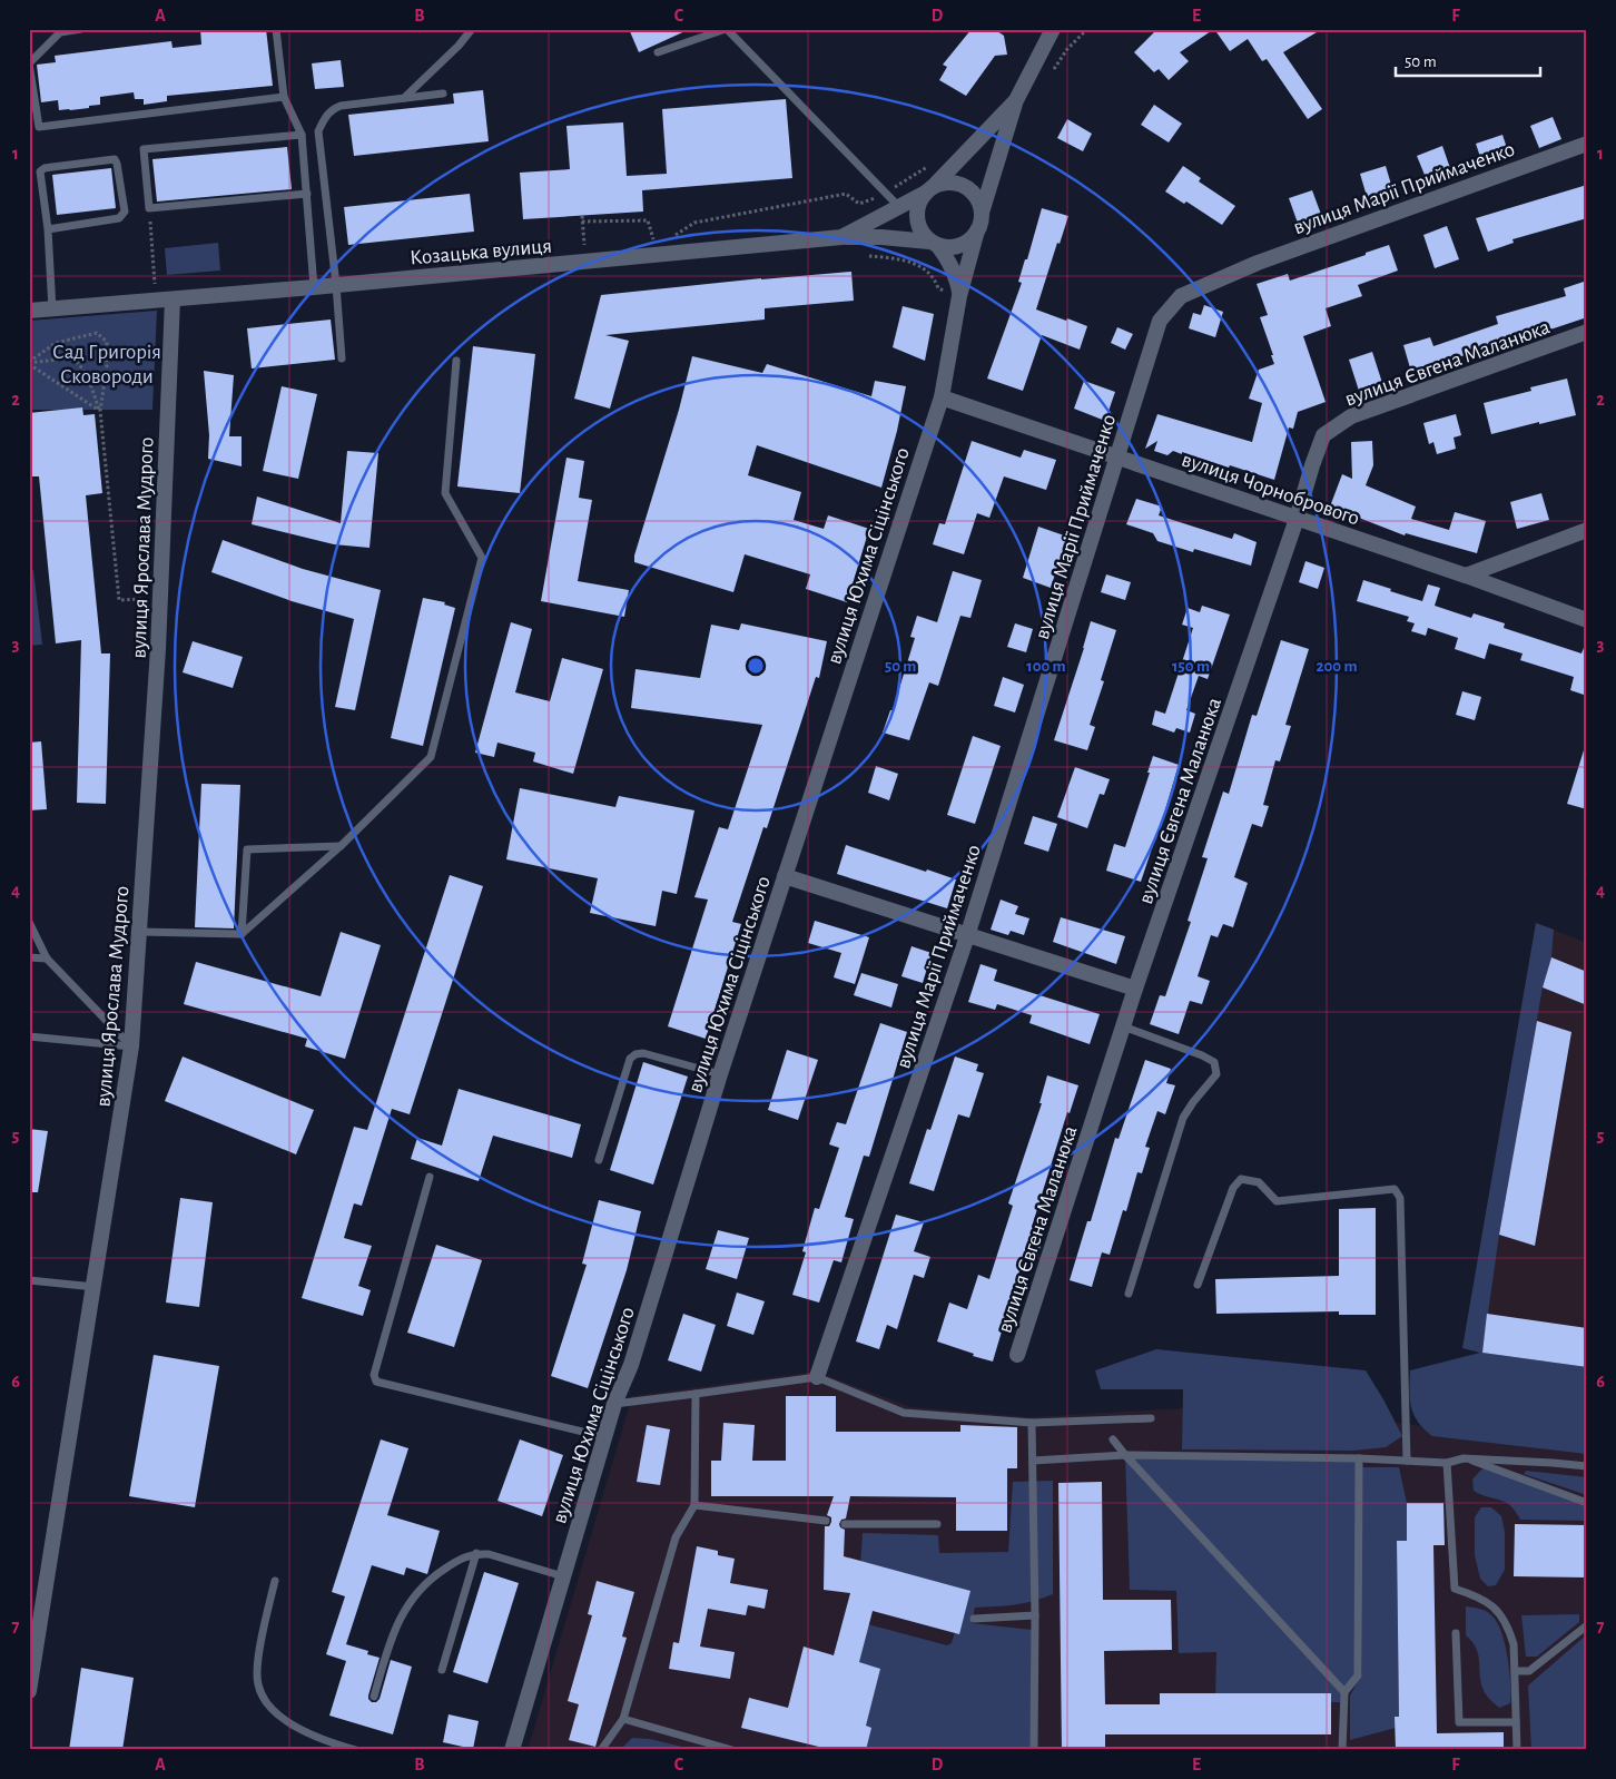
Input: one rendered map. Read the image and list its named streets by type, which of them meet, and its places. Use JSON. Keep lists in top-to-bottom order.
{
  "streets": {
    "street": [
      "вулиця Марії Приймаченко",
      "Козацька вулиця",
      "вулиця Євгена Маланюка",
      "вулиця Чорнобрового",
      "вулиця Ярослава Мудрого",
      "вулиця Юхима Сіцінського"
    ]
  },
  "crossings": [
    ["вулиця Марії Приймаченко", "вулиця Чорнобрового"],
    ["Козацька вулиця", "вулиця Ярослава Мудрого"],
    ["Козацька вулиця", "вулиця Юхима Сіцінського"],
    ["вулиця Євгена Маланюка", "вулиця Чорнобрового"],
    ["вулиця Чорнобрового", "вулиця Юхима Сіцінського"]
  ],
  "parks": ["Сад Григорія Сковороди"],
  "scale_bar": "50 m",
  "grid": {
    "columns": [
      "A",
      "B",
      "C",
      "D",
      "E",
      "F"
    ],
    "rows": [
      "1",
      "2",
      "3",
      "4",
      "5",
      "6",
      "7"
    ]
  },
  "rings": [
    "50 m",
    "100 m",
    "150 m",
    "200 m"
  ]
}
